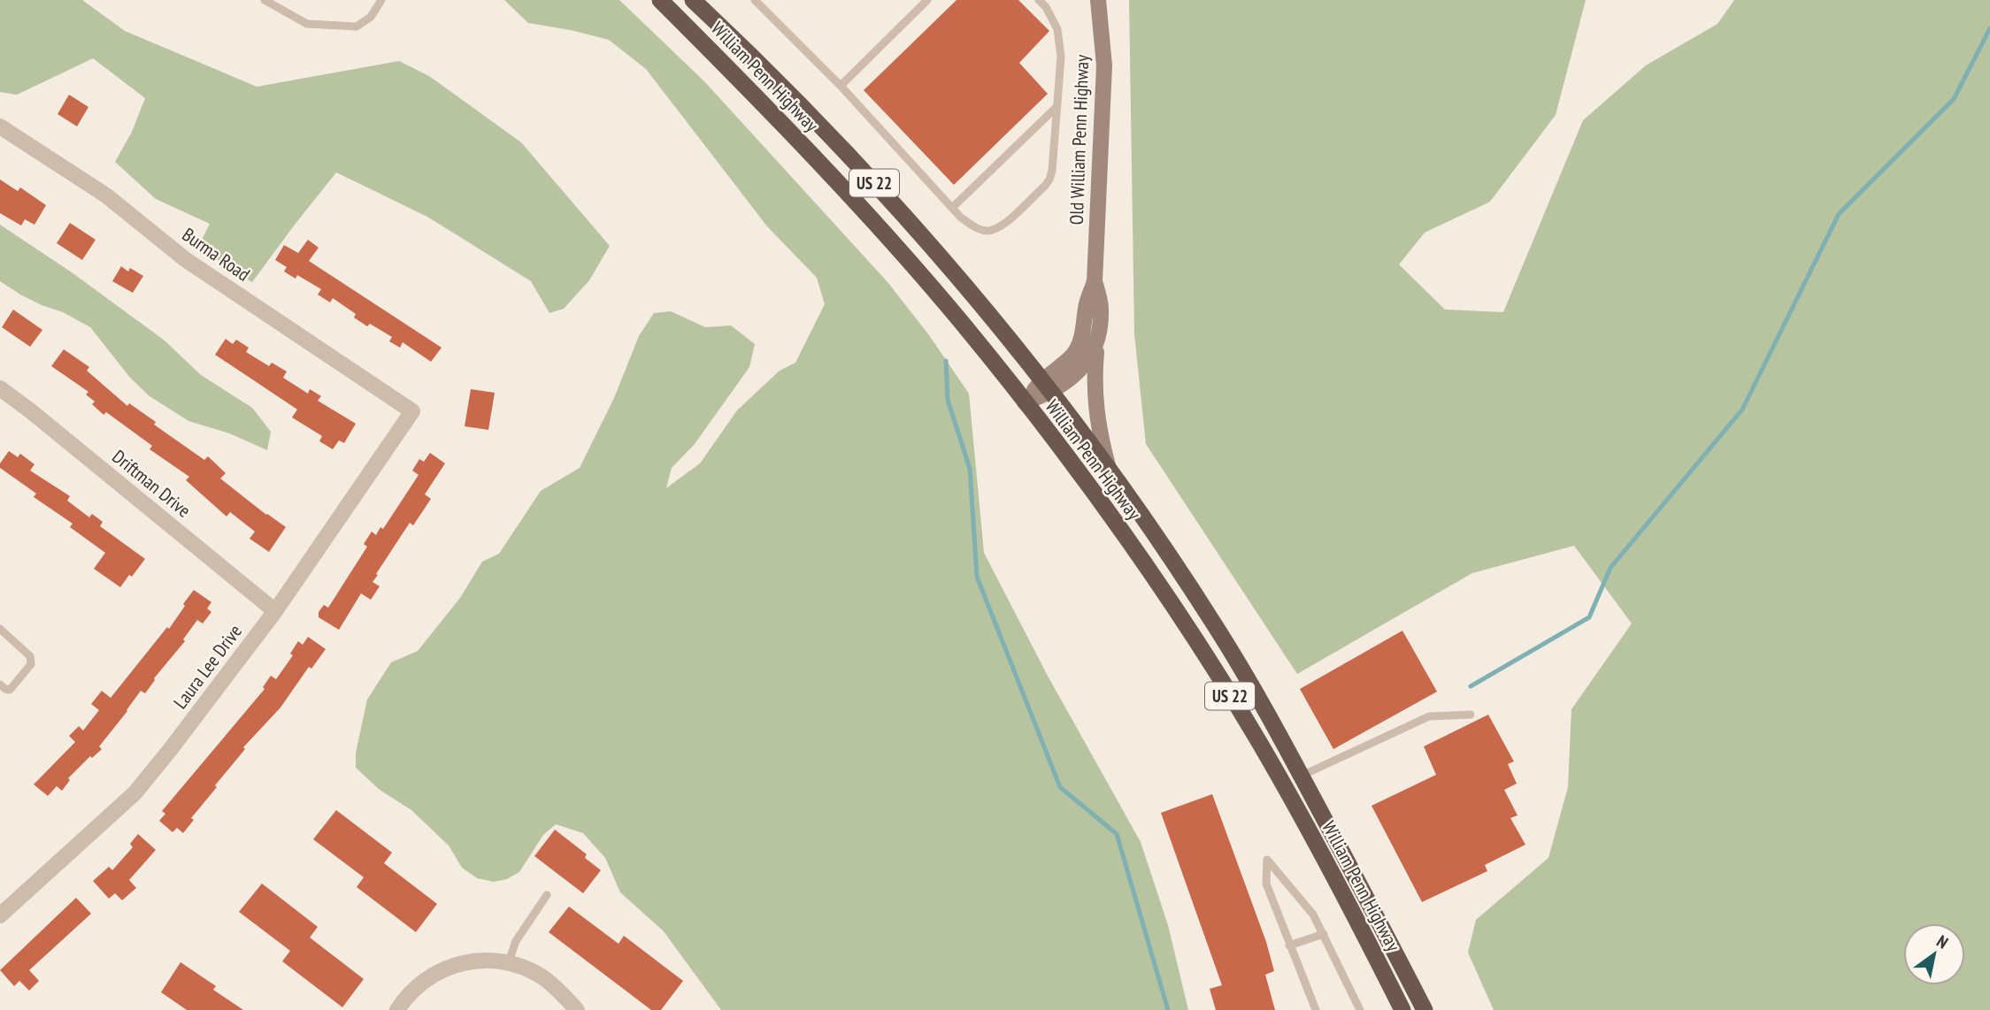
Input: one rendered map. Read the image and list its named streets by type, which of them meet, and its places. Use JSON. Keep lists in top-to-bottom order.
{
  "streets": {
    "highway": ["William Penn Highway", "US 22"],
    "main road": ["Old William Penn Highway"],
    "street": ["Burma Road", "Driftman Drive", "Laura Lee Drive"]
  },
  "crossings": [
    ["William Penn Highway", "Old William Penn Highway"],
    ["Burma Road", "Laura Lee Drive"],
    ["Driftman Drive", "Laura Lee Drive"]
  ],
  "north": "top right"
}
